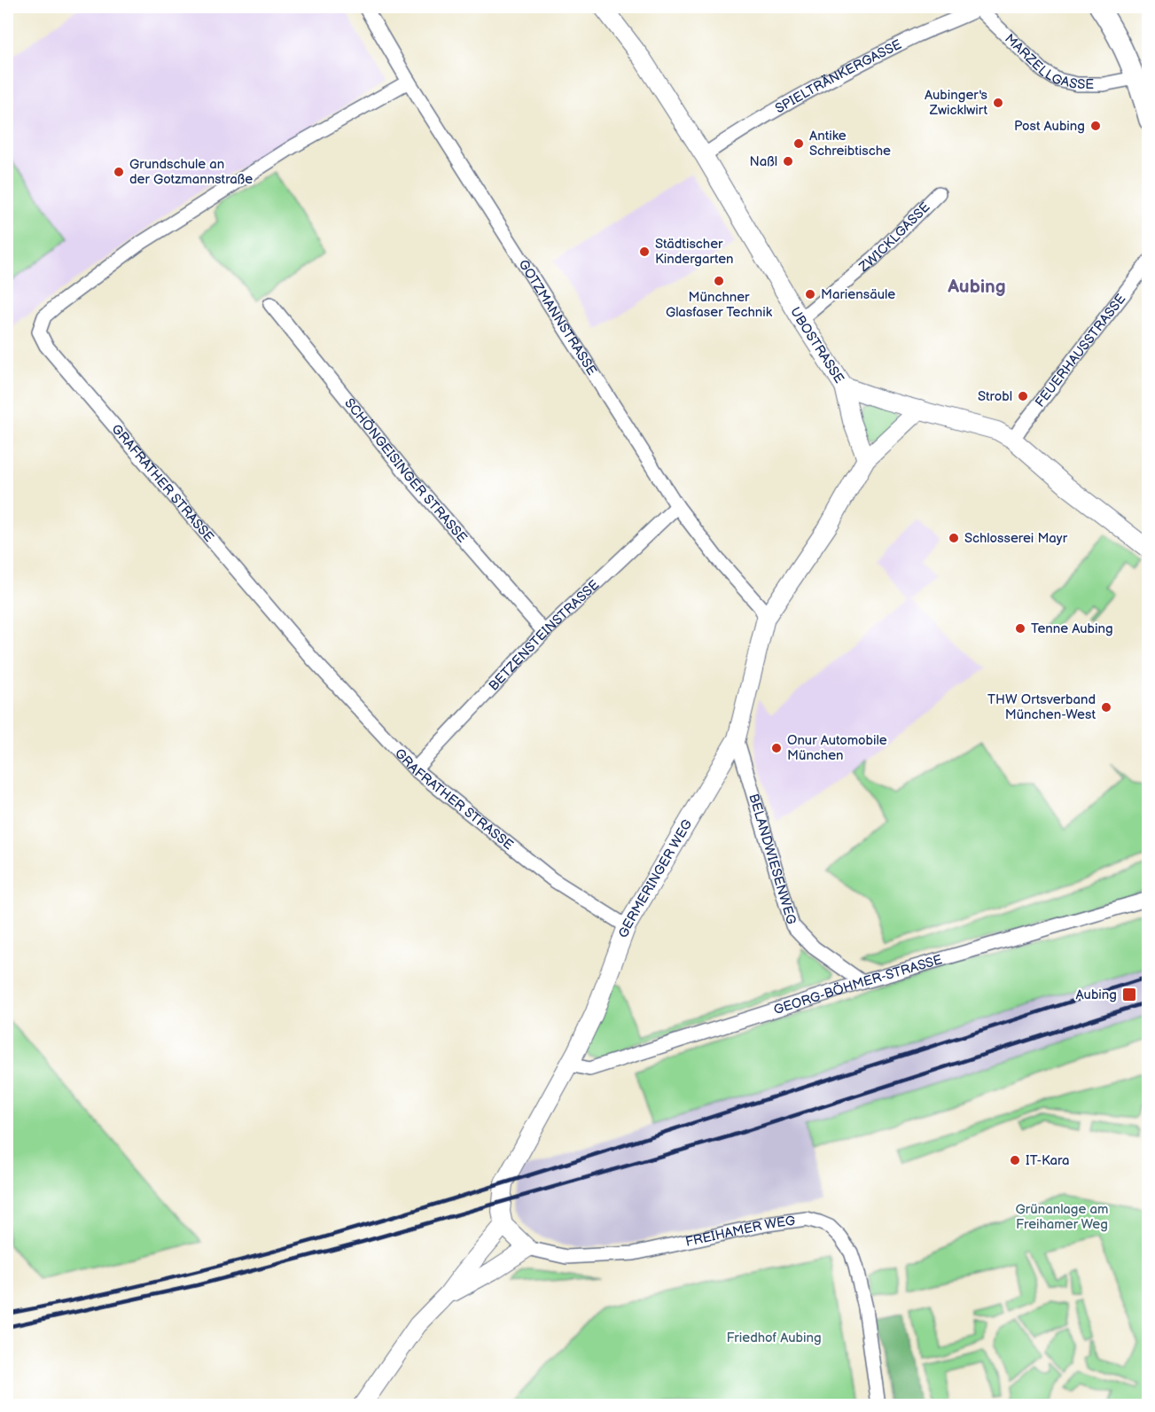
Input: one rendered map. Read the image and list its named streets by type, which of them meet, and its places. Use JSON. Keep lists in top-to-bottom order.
{
  "streets": {
    "street": [
      "MARZELLGASSE",
      "SPIELTRÄNKERGASSE",
      "ZWICKLGASSE",
      "GOTZMANNSTRASSE",
      "UBOSTRASSE",
      "FEUERHAUSSTRASSE",
      "SCHÖNGEISINGER STRASSE",
      "GRAFRATHER STRASSE",
      "BETZENSTEINSTRASSE",
      "BELANDWIESENWEG",
      "GERMERINGER WEG",
      "GEORG-BÖHMER-STRASSE",
      "FREIHAMER WEG"
    ]
  },
  "crossings": [
    ["MARZELLGASSE", "SPIELTRÄNKERGASSE"],
    ["SPIELTRÄNKERGASSE", "UBOSTRASSE"],
    ["ZWICKLGASSE", "UBOSTRASSE"],
    ["GOTZMANNSTRASSE", "GRAFRATHER STRASSE"],
    ["GOTZMANNSTRASSE", "BETZENSTEINSTRASSE"],
    ["GOTZMANNSTRASSE", "GERMERINGER WEG"],
    ["UBOSTRASSE", "FEUERHAUSSTRASSE"],
    ["UBOSTRASSE", "GERMERINGER WEG"],
    ["SCHÖNGEISINGER STRASSE", "BETZENSTEINSTRASSE"],
    ["GRAFRATHER STRASSE", "BETZENSTEINSTRASSE"],
    ["GRAFRATHER STRASSE", "GERMERINGER WEG"],
    ["BELANDWIESENWEG", "GERMERINGER WEG"],
    ["BELANDWIESENWEG", "GEORG-BÖHMER-STRASSE"],
    ["GERMERINGER WEG", "GEORG-BÖHMER-STRASSE"]
  ],
  "districts": ["Aubing"],
  "parks": ["Grünanlage am Freihamer Weg", "Friedhof Aubing"],
  "places": {
    "other": [
      "Aubinger's Zwicklwirt",
      "Post Aubing",
      "Antike Schreibtische",
      "Naßl",
      "Grundschule an der Gotzmannstraße",
      "Städtischer Kindergarten",
      "Münchner Glasfaser Technik",
      "Mariensäule",
      "Strobl",
      "Schlosserei Mayr",
      "Tenne Aubing",
      "THW Ortsverband München-West",
      "Onur Automobile München",
      "IT-Kara"
    ],
    "transit": ["Aubing"]
  }
}
